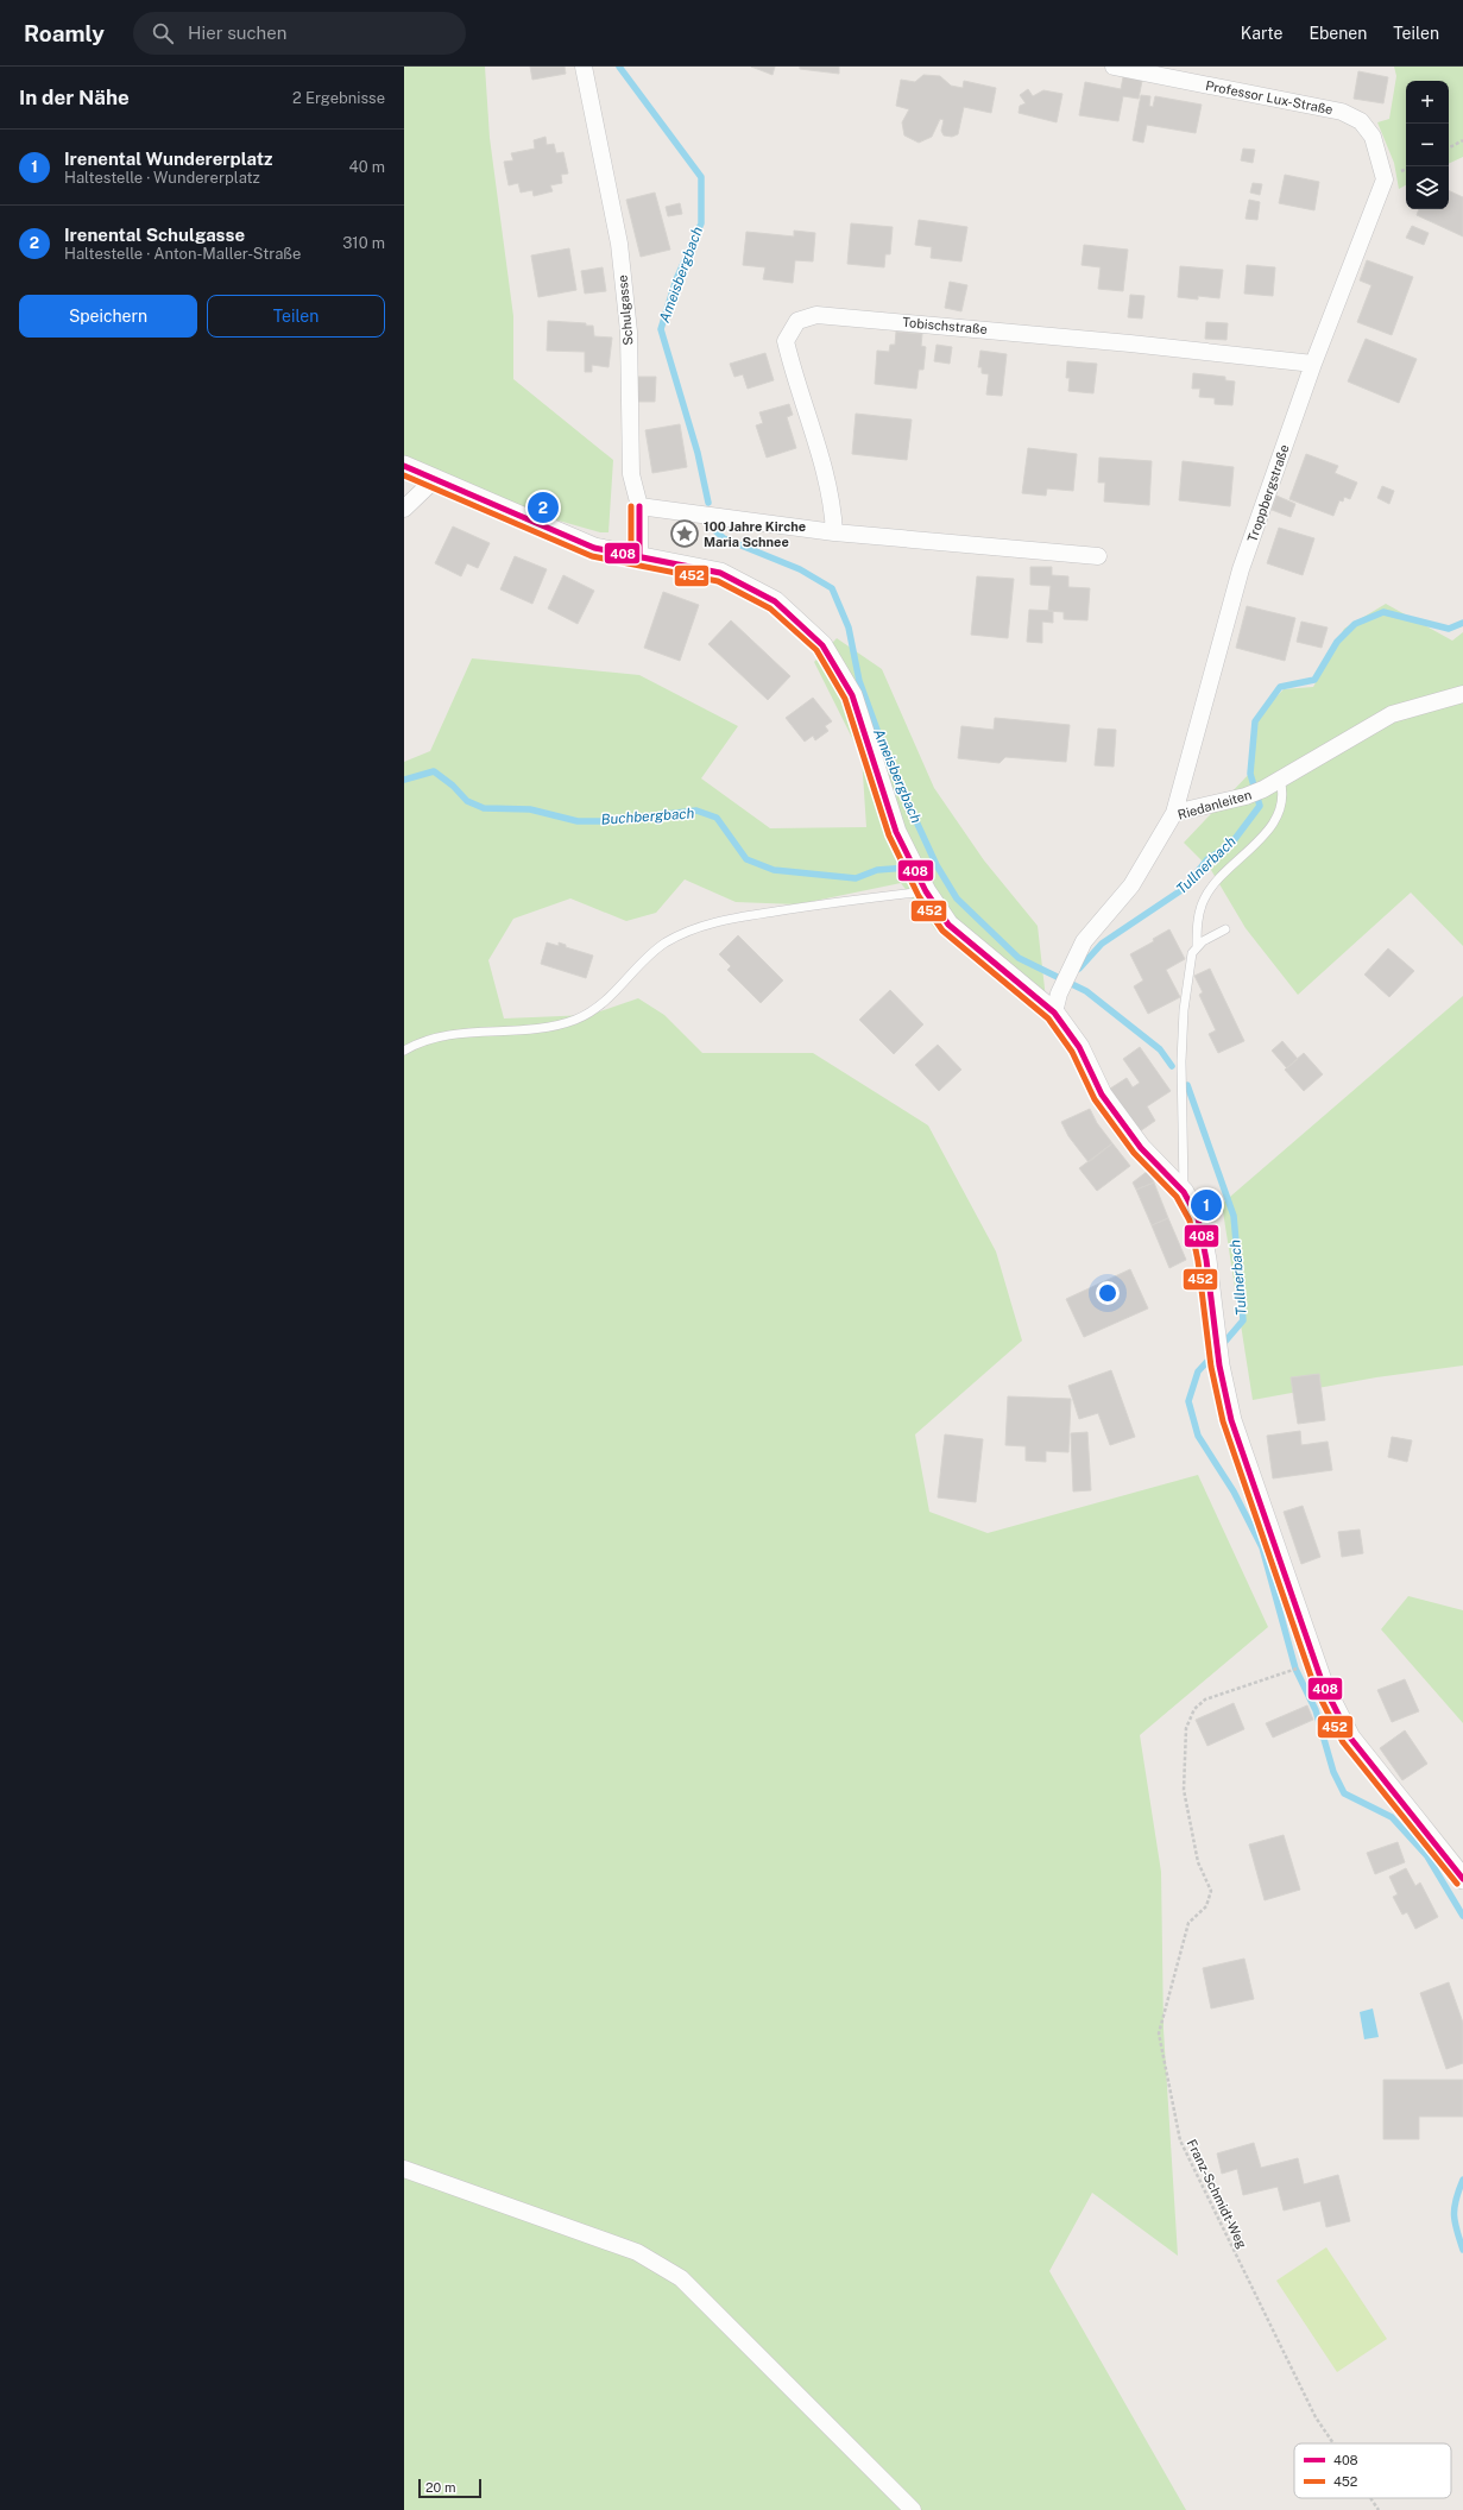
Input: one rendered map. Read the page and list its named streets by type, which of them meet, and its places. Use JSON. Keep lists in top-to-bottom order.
{
  "streets": {
    "street": [
      "Professor Lux-Straße",
      "Schulgasse",
      "Tobischstraße",
      "Troppbergstraße",
      "Riedanleiten"
    ],
    "path": ["Franz-Schmidt-Weg"]
  },
  "crossings": [
    ["Professor Lux-Straße", "Troppbergstraße"],
    ["Tobischstraße", "Troppbergstraße"],
    ["Troppbergstraße", "Riedanleiten"]
  ],
  "water": ["Ameisbergbach", "Buchbergbach", "Tullnerbach"],
  "places": {
    "place": ["100 Jahre Kirche Maria Schnee"]
  },
  "lines": ["transit line 408", "transit line 452"],
  "legend": ["408", "452"],
  "scale_bar": "20 m",
  "page": {
    "header": "Roamly",
    "search": "Hier suchen",
    "nav": ["Karte", "Ebenen", "Teilen"],
    "heading": ["In der Nähe", "2 Ergebnisse"],
    "map_buttons": ["+", "−"],
    "list": [
      {
        "mark": "1",
        "name": "Irenental Wundererplatz",
        "note": "Haltestelle · Wundererplatz",
        "value": "40 m"
      },
      {
        "mark": "2",
        "name": "Irenental Schulgasse",
        "note": "Haltestelle · Anton-Maller-Straße",
        "value": "310 m"
      }
    ],
    "buttons": ["Speichern", "Teilen"],
    "pins": ["2", "1"],
    "scale": "20 m"
  }
}
